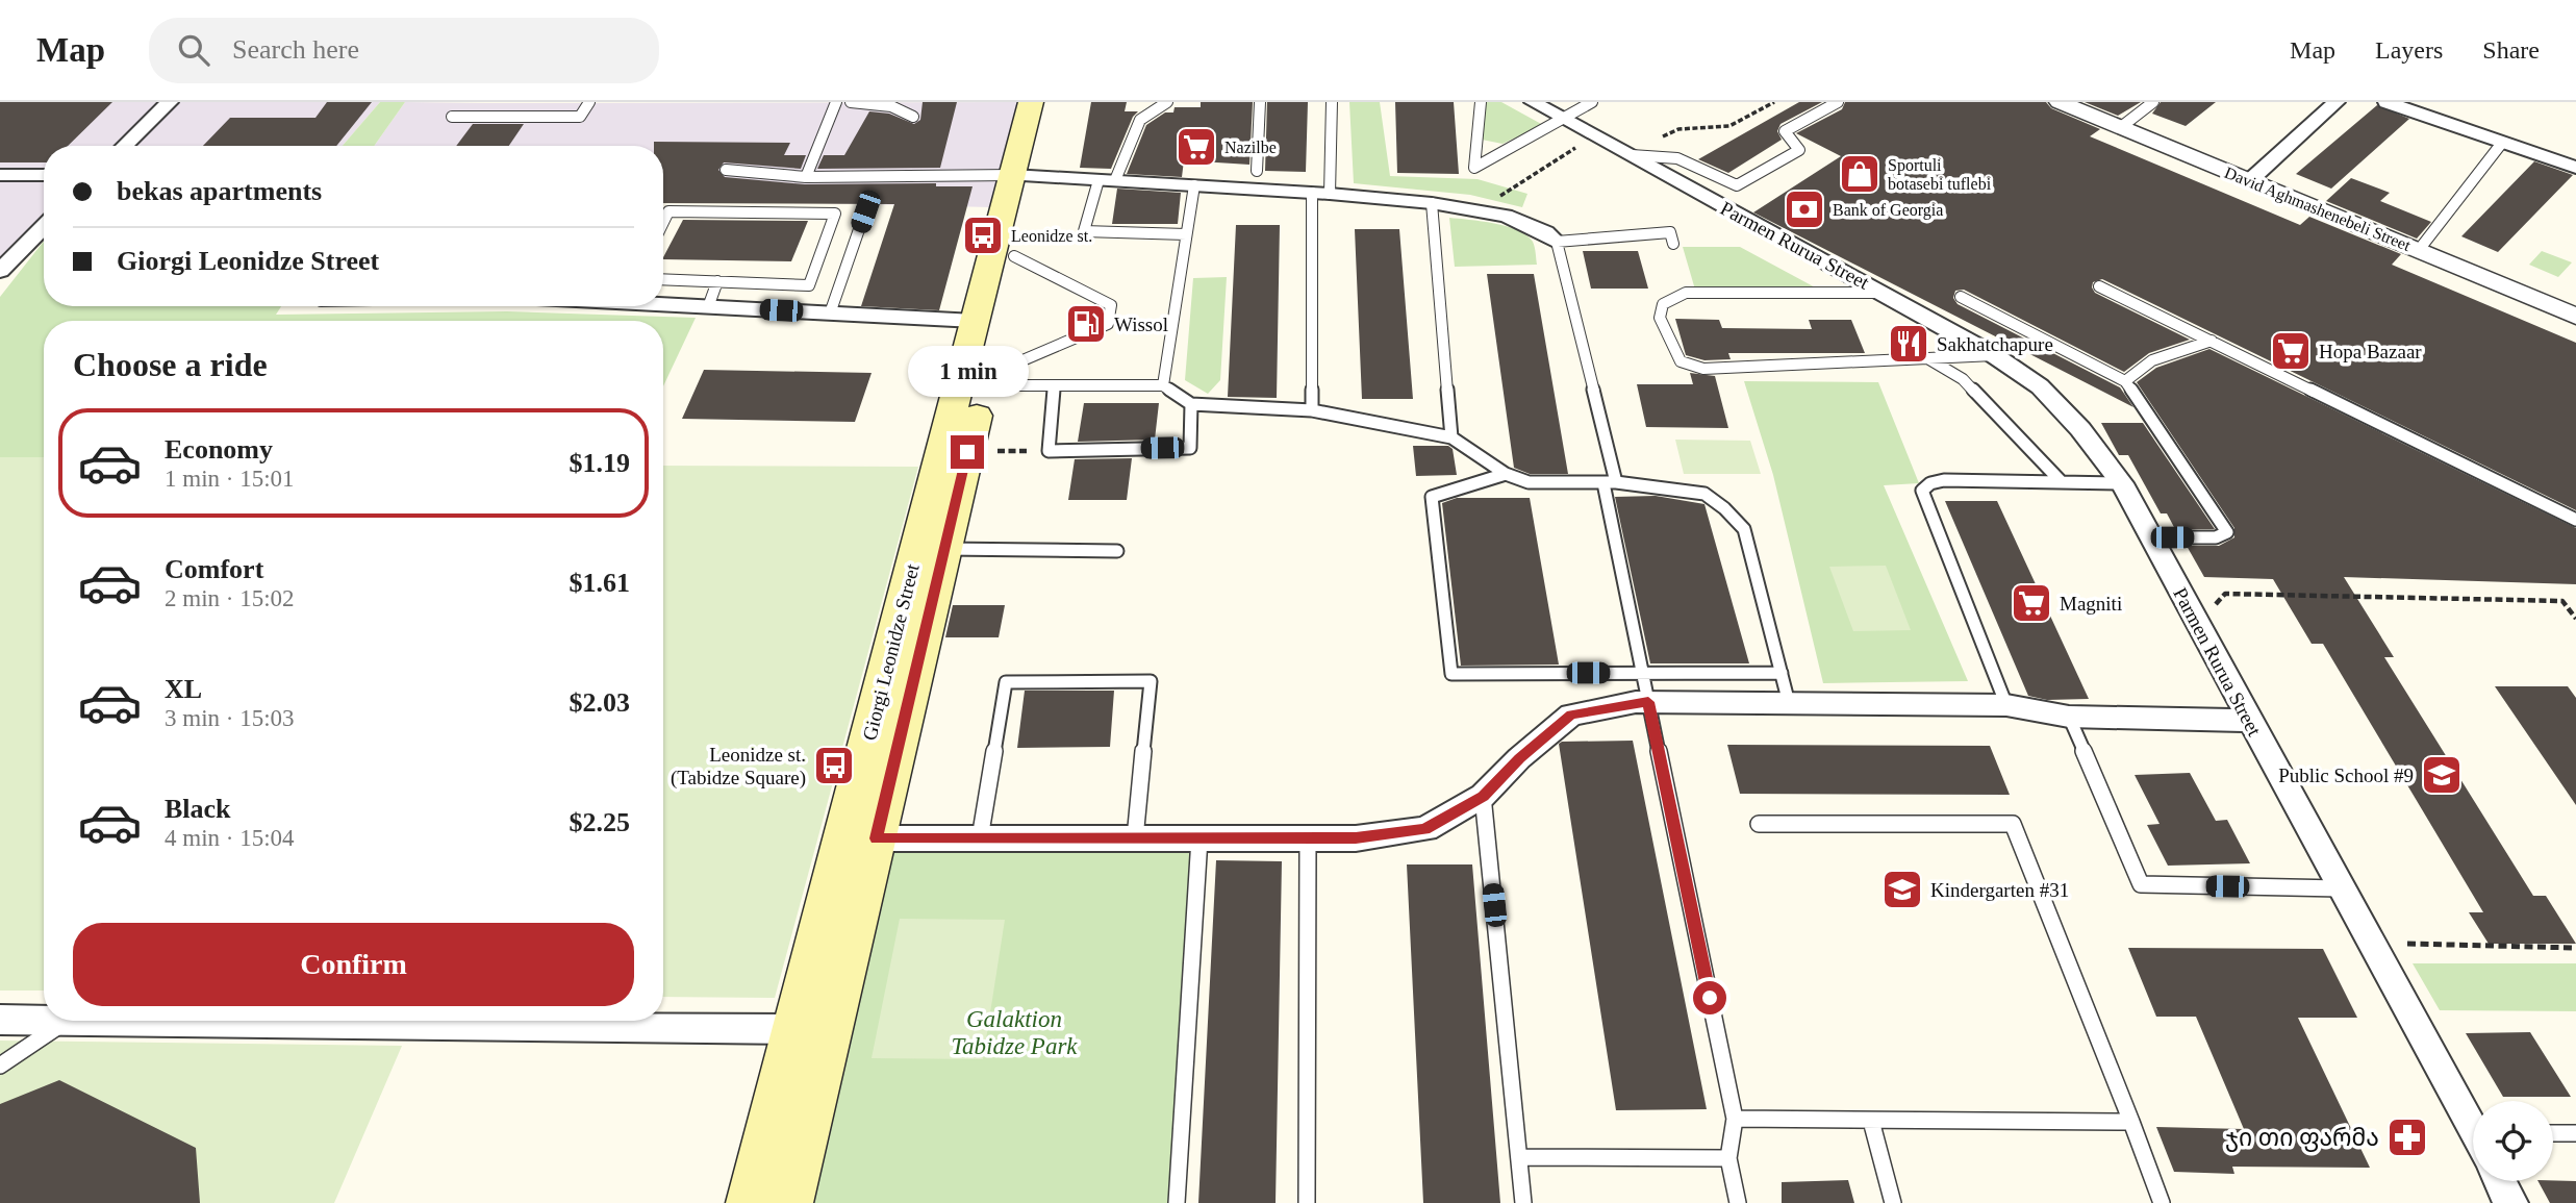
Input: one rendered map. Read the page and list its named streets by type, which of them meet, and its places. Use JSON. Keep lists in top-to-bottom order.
{
  "streets": {
    "main road": ["Giorgi Leonidze Street"],
    "street": ["David Aghmashenebeli Street", "Parmen Rurua Street"]
  },
  "parks": ["Galaktion Tabidze Park"],
  "places": {
    "supermarket": ["Nazilbe", "Hopa Bazaar", "Magniti"],
    "shop": ["Sportuli botasebi tuflebi"],
    "bank": ["Bank of Georgia"],
    "bus stop": ["Leonidze st.", "Leonidze st. (Tabidze Square)"],
    "fuel station": ["Wissol"],
    "restaurant": ["Sakhatchapure"],
    "school or university": ["Public School #9", "Kindergarten #31"],
    "pharmacy": ["ჯი თი ფარმა"]
  },
  "page": {
    "header": "Map",
    "search": "Search here",
    "nav": ["Map", "Layers", "Share"],
    "banner": ["bekas apartments", "Giorgi Leonidze Street"],
    "heading": "Choose a ride",
    "bubble": "1 min",
    "list": [
      {
        "name": "Economy",
        "note": "1 min · 15:01",
        "value": "$1.19"
      },
      {
        "name": "Comfort",
        "note": "2 min · 15:02",
        "value": "$1.61"
      },
      {
        "name": "XL",
        "note": "3 min · 15:03",
        "value": "$2.03"
      },
      {
        "name": "Black",
        "note": "4 min · 15:04",
        "value": "$2.25"
      }
    ],
    "buttons": "Confirm"
  }
}
